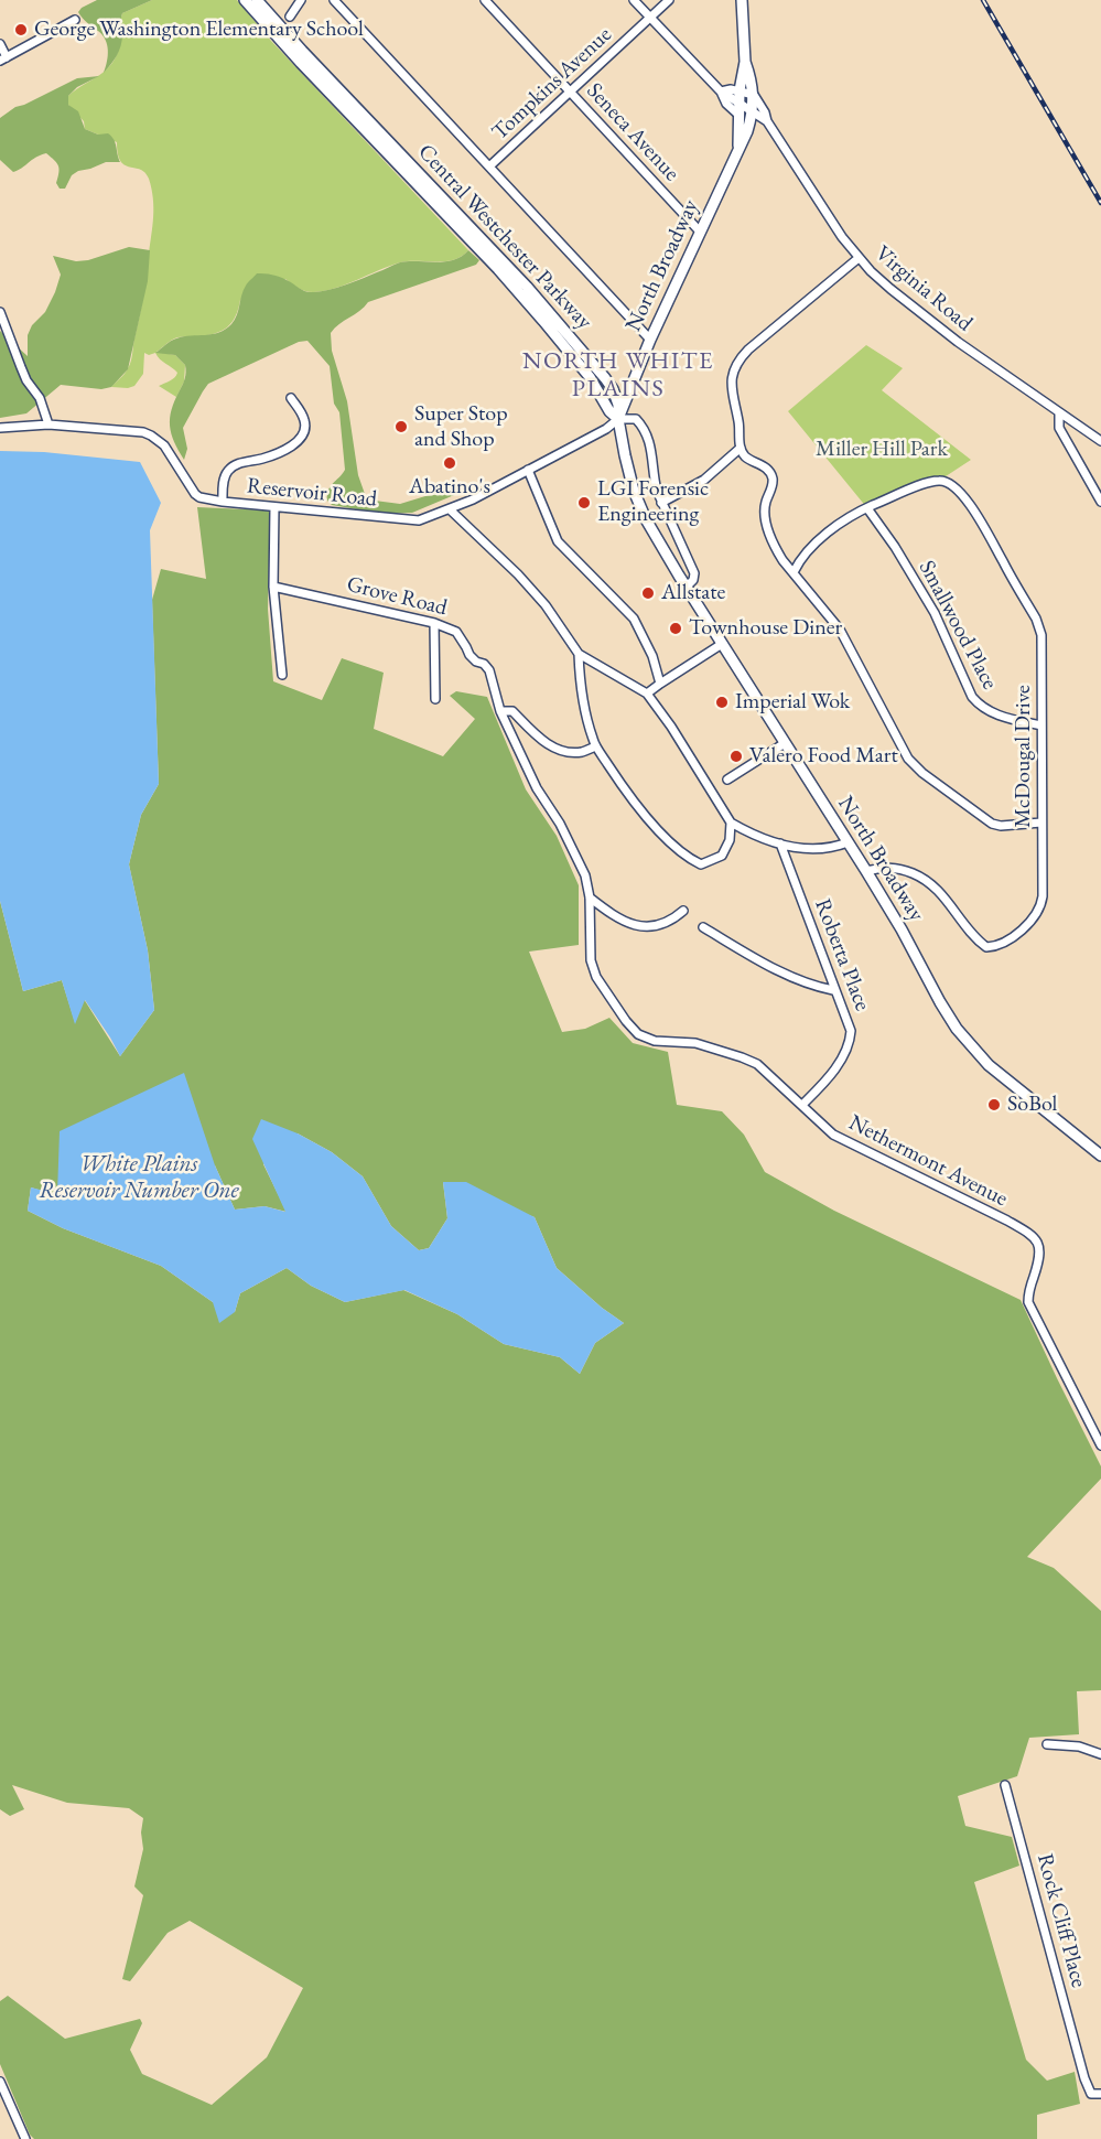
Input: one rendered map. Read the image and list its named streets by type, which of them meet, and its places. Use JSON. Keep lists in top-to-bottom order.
{
  "streets": {
    "main road": ["Central Westchester Parkway", "North Broadway"],
    "street": [
      "Tompkins Avenue",
      "Seneca Avenue",
      "Virginia Road",
      "Reservoir Road",
      "Grove Road",
      "Smallwood Place",
      "McDougal Drive",
      "Roberta Place",
      "Nethermont Avenue",
      "Rock Cliff Place"
    ]
  },
  "crossings": [
    ["Tompkins Avenue", "Seneca Avenue"],
    ["Seneca Avenue", "North Broadway"],
    ["Central Westchester Parkway", "North Broadway"],
    ["Central Westchester Parkway", "Reservoir Road"],
    ["North Broadway", "Virginia Road"],
    ["North Broadway", "Reservoir Road"],
    ["North Broadway", "McDougal Drive"],
    ["Grove Road", "Nethermont Avenue"],
    ["Smallwood Place", "McDougal Drive"],
    ["Roberta Place", "Nethermont Avenue"]
  ],
  "districts": ["NORTH WHITE PLAINS"],
  "water": ["White Plains Reservoir Number One"],
  "parks": ["Miller Hill Park"],
  "places": [
    "George Washington Elementary School",
    "Super Stop and Shop",
    "Abatino's",
    "LGI Forensic Engineering",
    "Allstate",
    "Townhouse Diner",
    "Imperial Wok",
    "Valero Food Mart",
    "SoBol"
  ]
}
